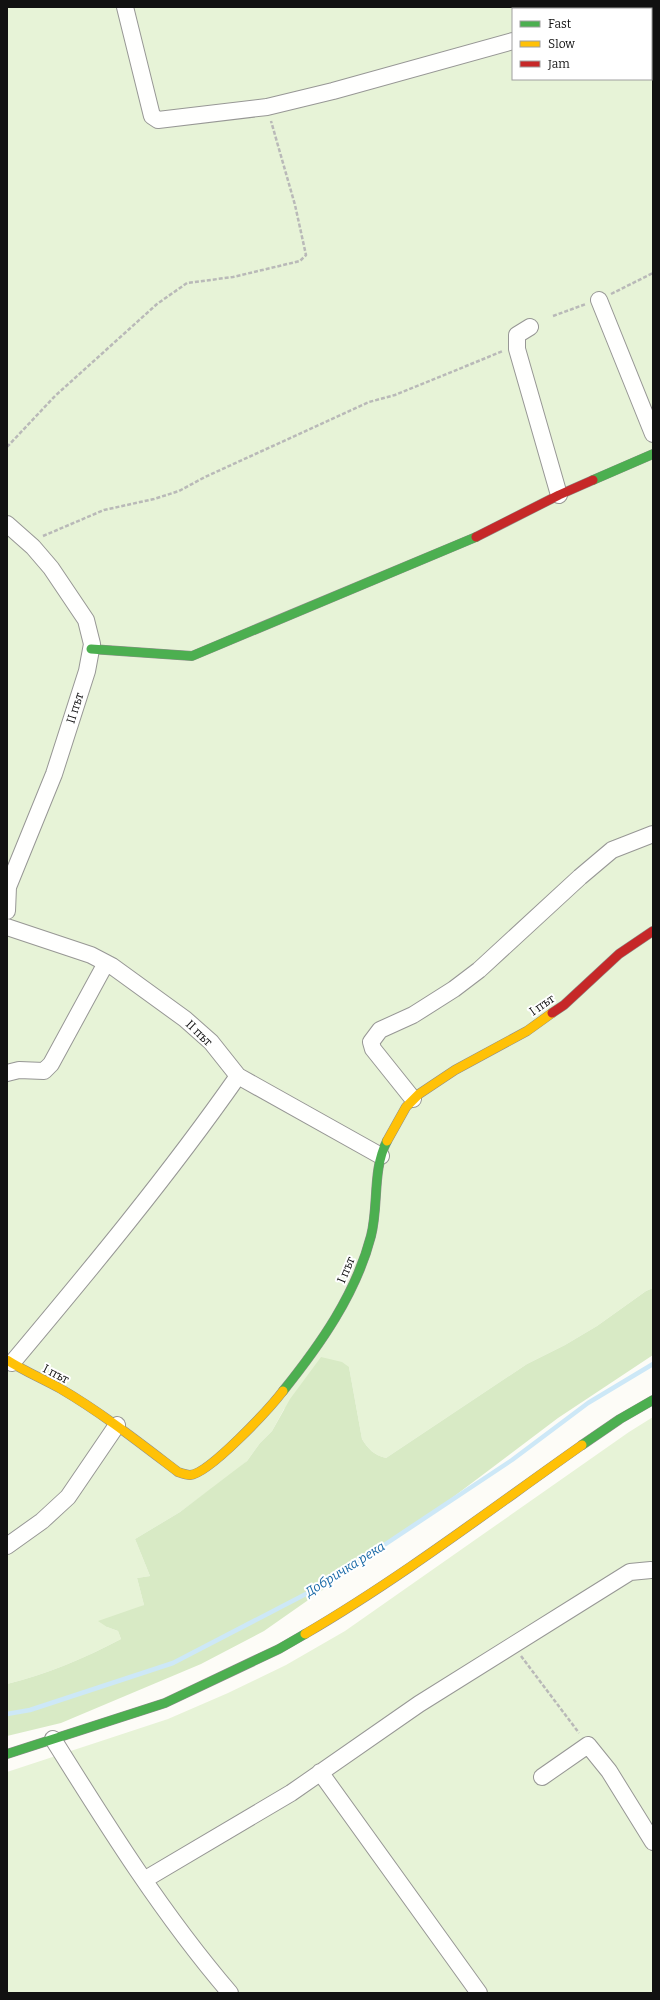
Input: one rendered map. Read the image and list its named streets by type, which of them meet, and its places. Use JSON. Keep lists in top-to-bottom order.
{
  "streets": {
    "street": ["ІІ път", "І път"]
  },
  "crossings": [
    ["ІІ път", "І път"]
  ],
  "water": ["Добричка река"],
  "legend": ["Fast", "Slow", "Jam"]
}
